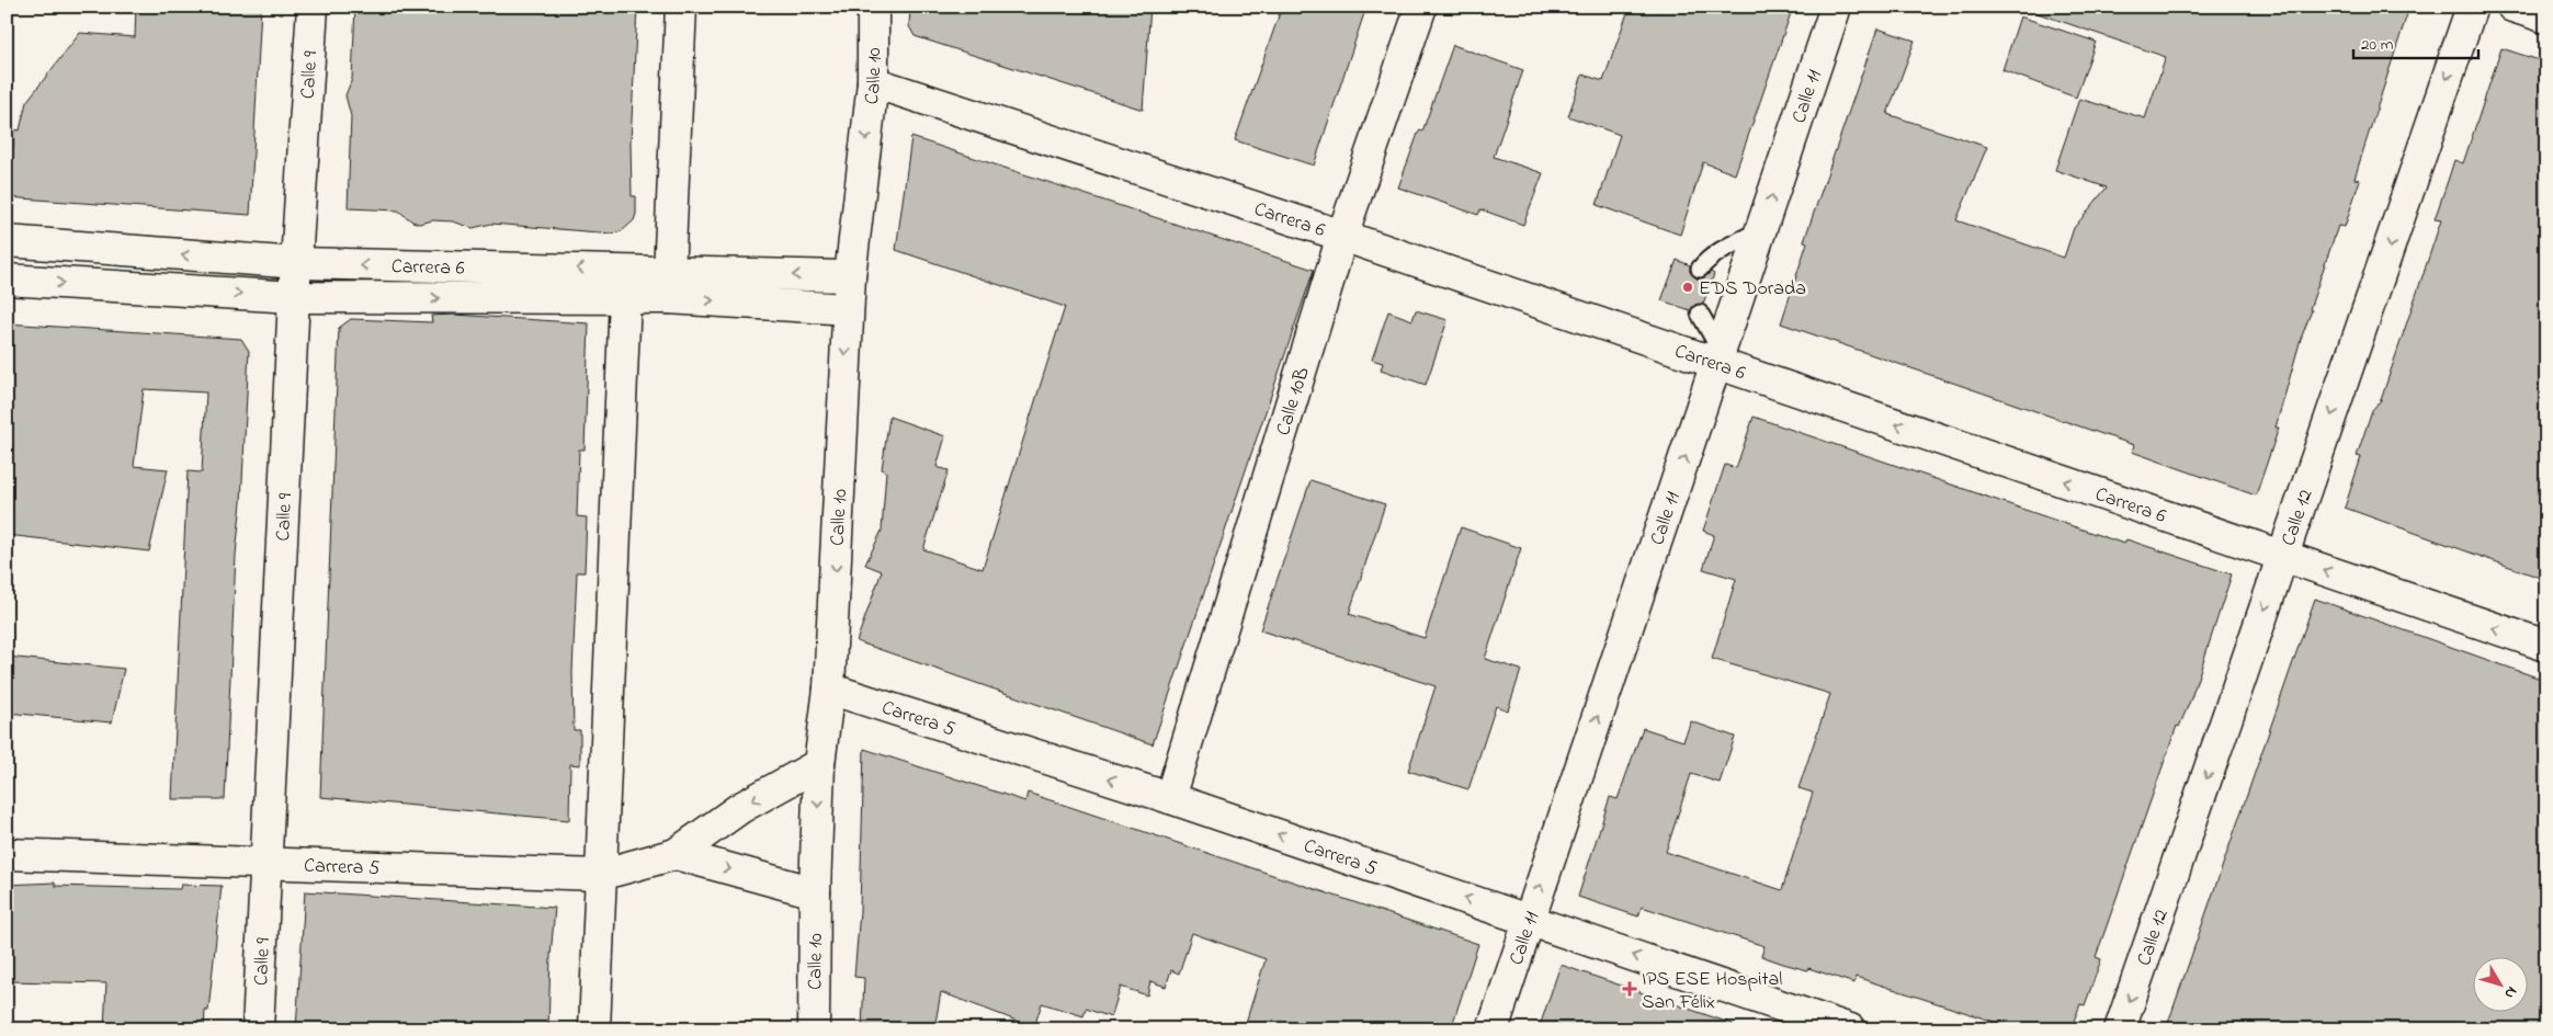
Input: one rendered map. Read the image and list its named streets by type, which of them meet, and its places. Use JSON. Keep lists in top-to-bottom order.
{
  "streets": {
    "street": [
      "Calle 9",
      "Calle 10",
      "Calle 11",
      "Carrera 6",
      "Calle 10B",
      "Calle 12",
      "Carrera 5"
    ]
  },
  "crossings": [
    ["Calle 9", "Carrera 6"],
    ["Calle 9", "Carrera 5"],
    ["Calle 10", "Carrera 6"],
    ["Calle 10", "Carrera 5"],
    ["Calle 11", "Carrera 6"],
    ["Calle 11", "Carrera 5"],
    ["Carrera 6", "Calle 10B"],
    ["Carrera 6", "Calle 12"],
    ["Calle 10B", "Carrera 5"]
  ],
  "one_way": ["Calle 11", "Calle 12", "Carrera 5"],
  "places": {
    "other": ["EDS Dorada"],
    "health": ["IPS ESE Hospital San Félix"]
  },
  "scale_bar": "20 m",
  "north": "bottom right"
}
